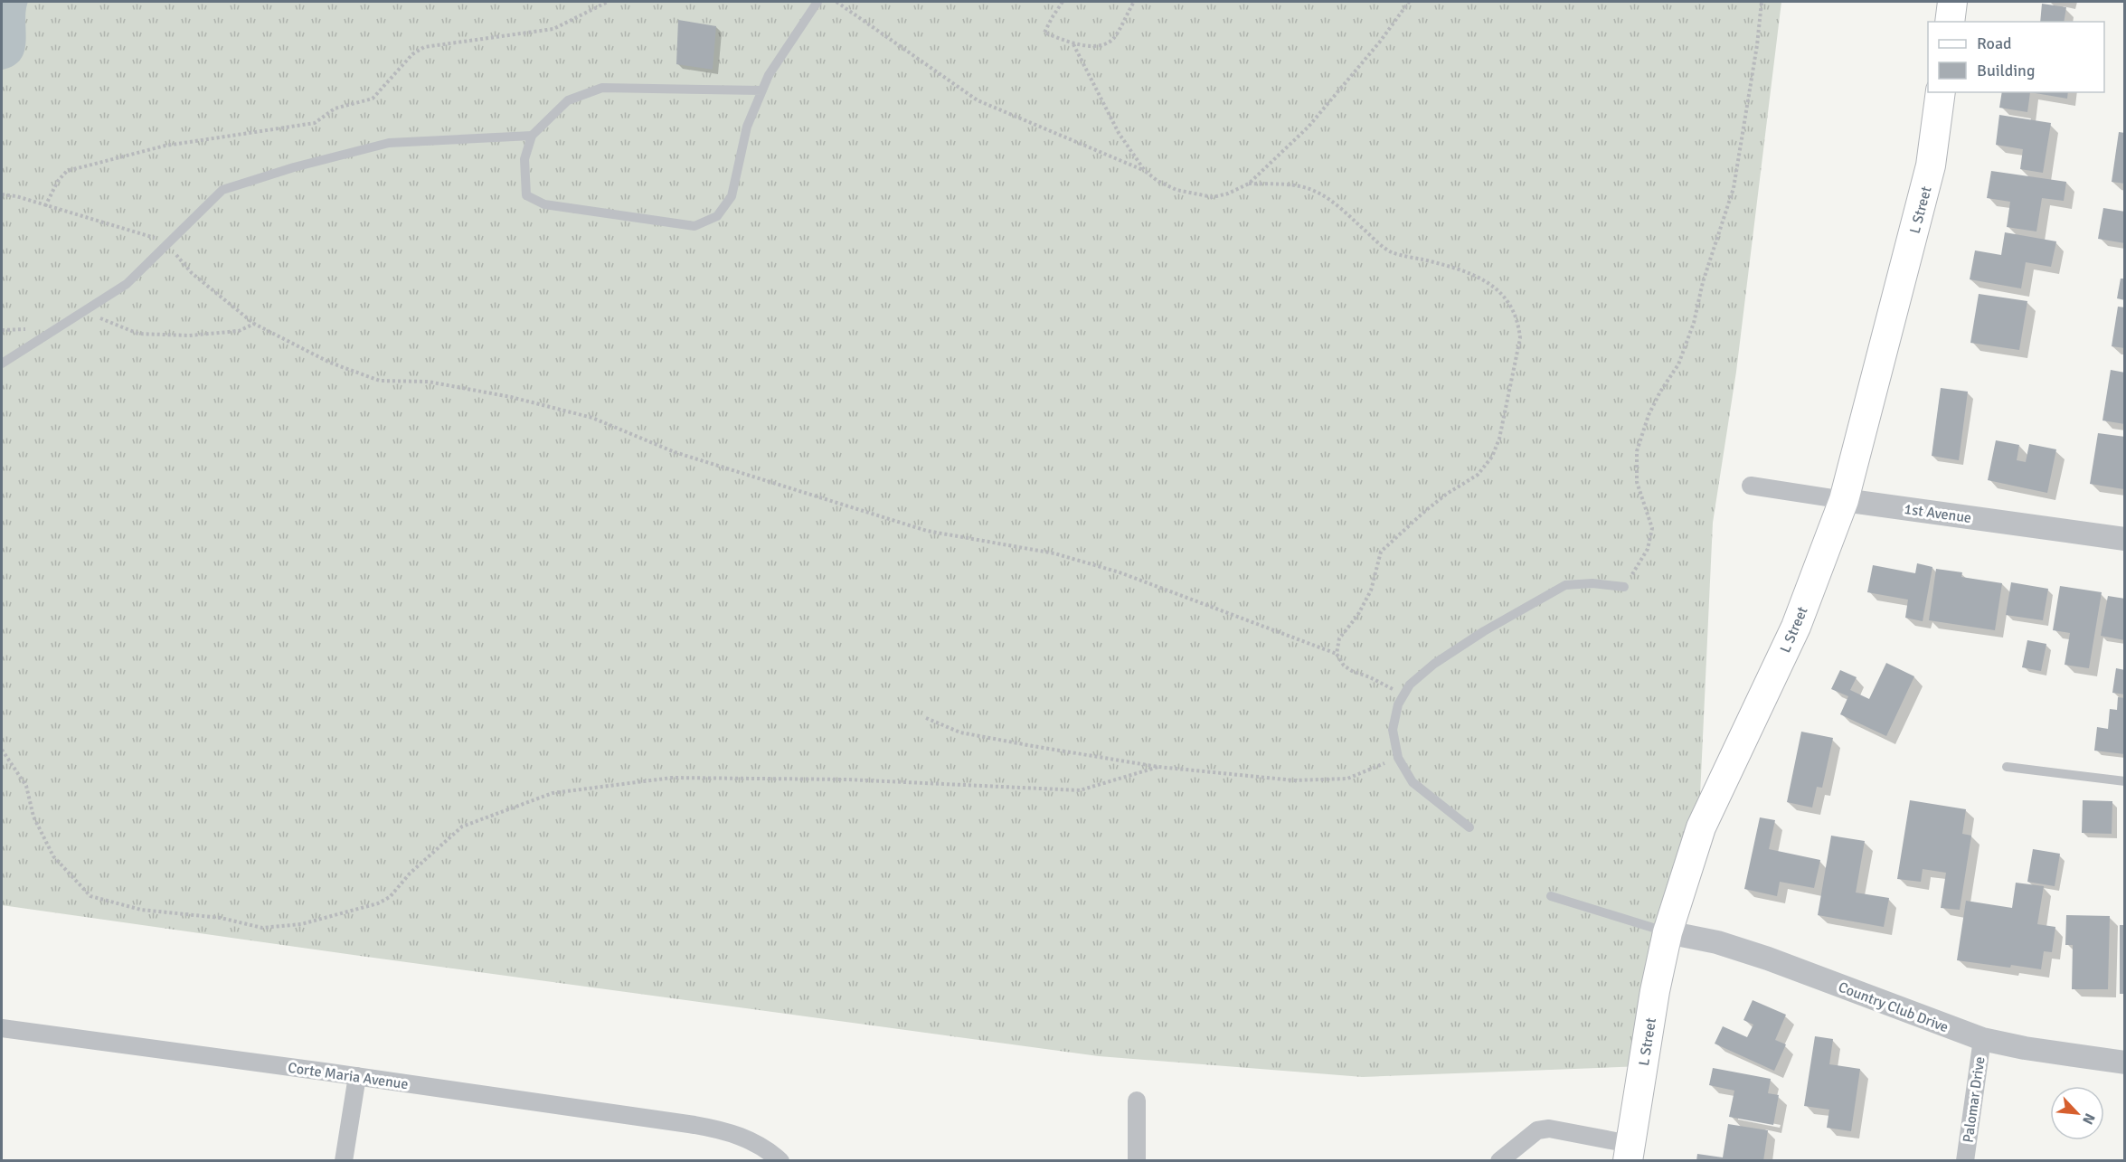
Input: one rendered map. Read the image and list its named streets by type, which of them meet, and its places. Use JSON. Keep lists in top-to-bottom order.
{
  "streets": {
    "main road": ["L Street"],
    "street": [
      "1st Avenue",
      "Country Club Drive",
      "Corte Maria Avenue",
      "Palomar Drive"
    ]
  },
  "crossings": [
    ["L Street", "1st Avenue"],
    ["L Street", "Country Club Drive"],
    ["Country Club Drive", "Palomar Drive"]
  ],
  "legend": ["Road", "Building"],
  "north": "bottom right"
}
